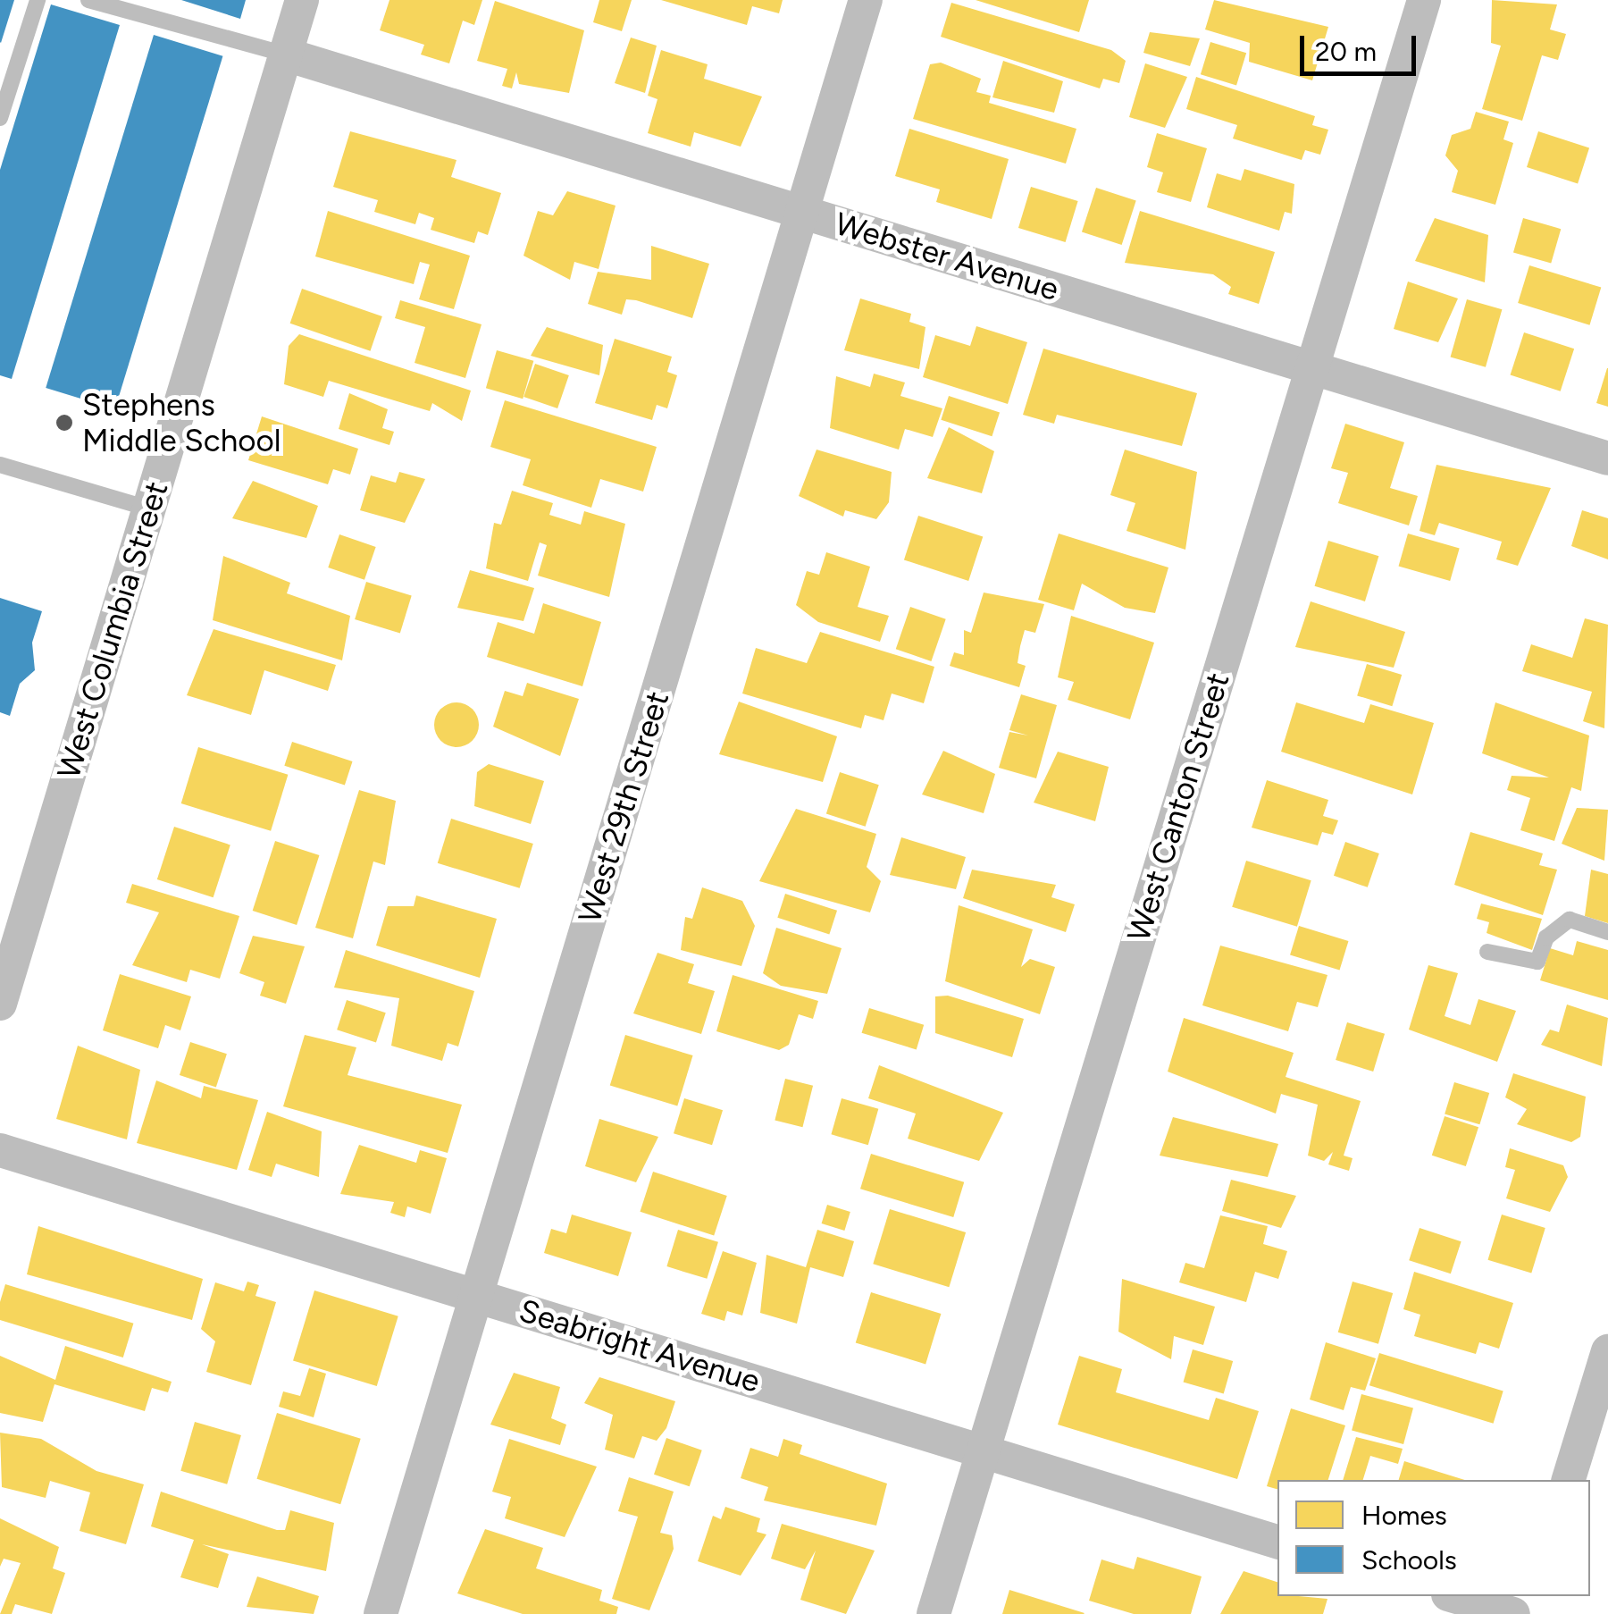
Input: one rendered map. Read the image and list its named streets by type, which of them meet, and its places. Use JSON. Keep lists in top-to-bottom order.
{
  "streets": {
    "street": [
      "Webster Avenue",
      "West Columbia Street",
      "West 29th Street",
      "West Canton Street",
      "Seabright Avenue"
    ]
  },
  "crossings": [
    ["Webster Avenue", "West Columbia Street"],
    ["Webster Avenue", "West 29th Street"],
    ["Webster Avenue", "West Canton Street"],
    ["West 29th Street", "Seabright Avenue"],
    ["West Canton Street", "Seabright Avenue"]
  ],
  "places": ["Stephens Middle School"],
  "legend": ["Homes", "Schools"],
  "scale_bar": "20 m"
}
